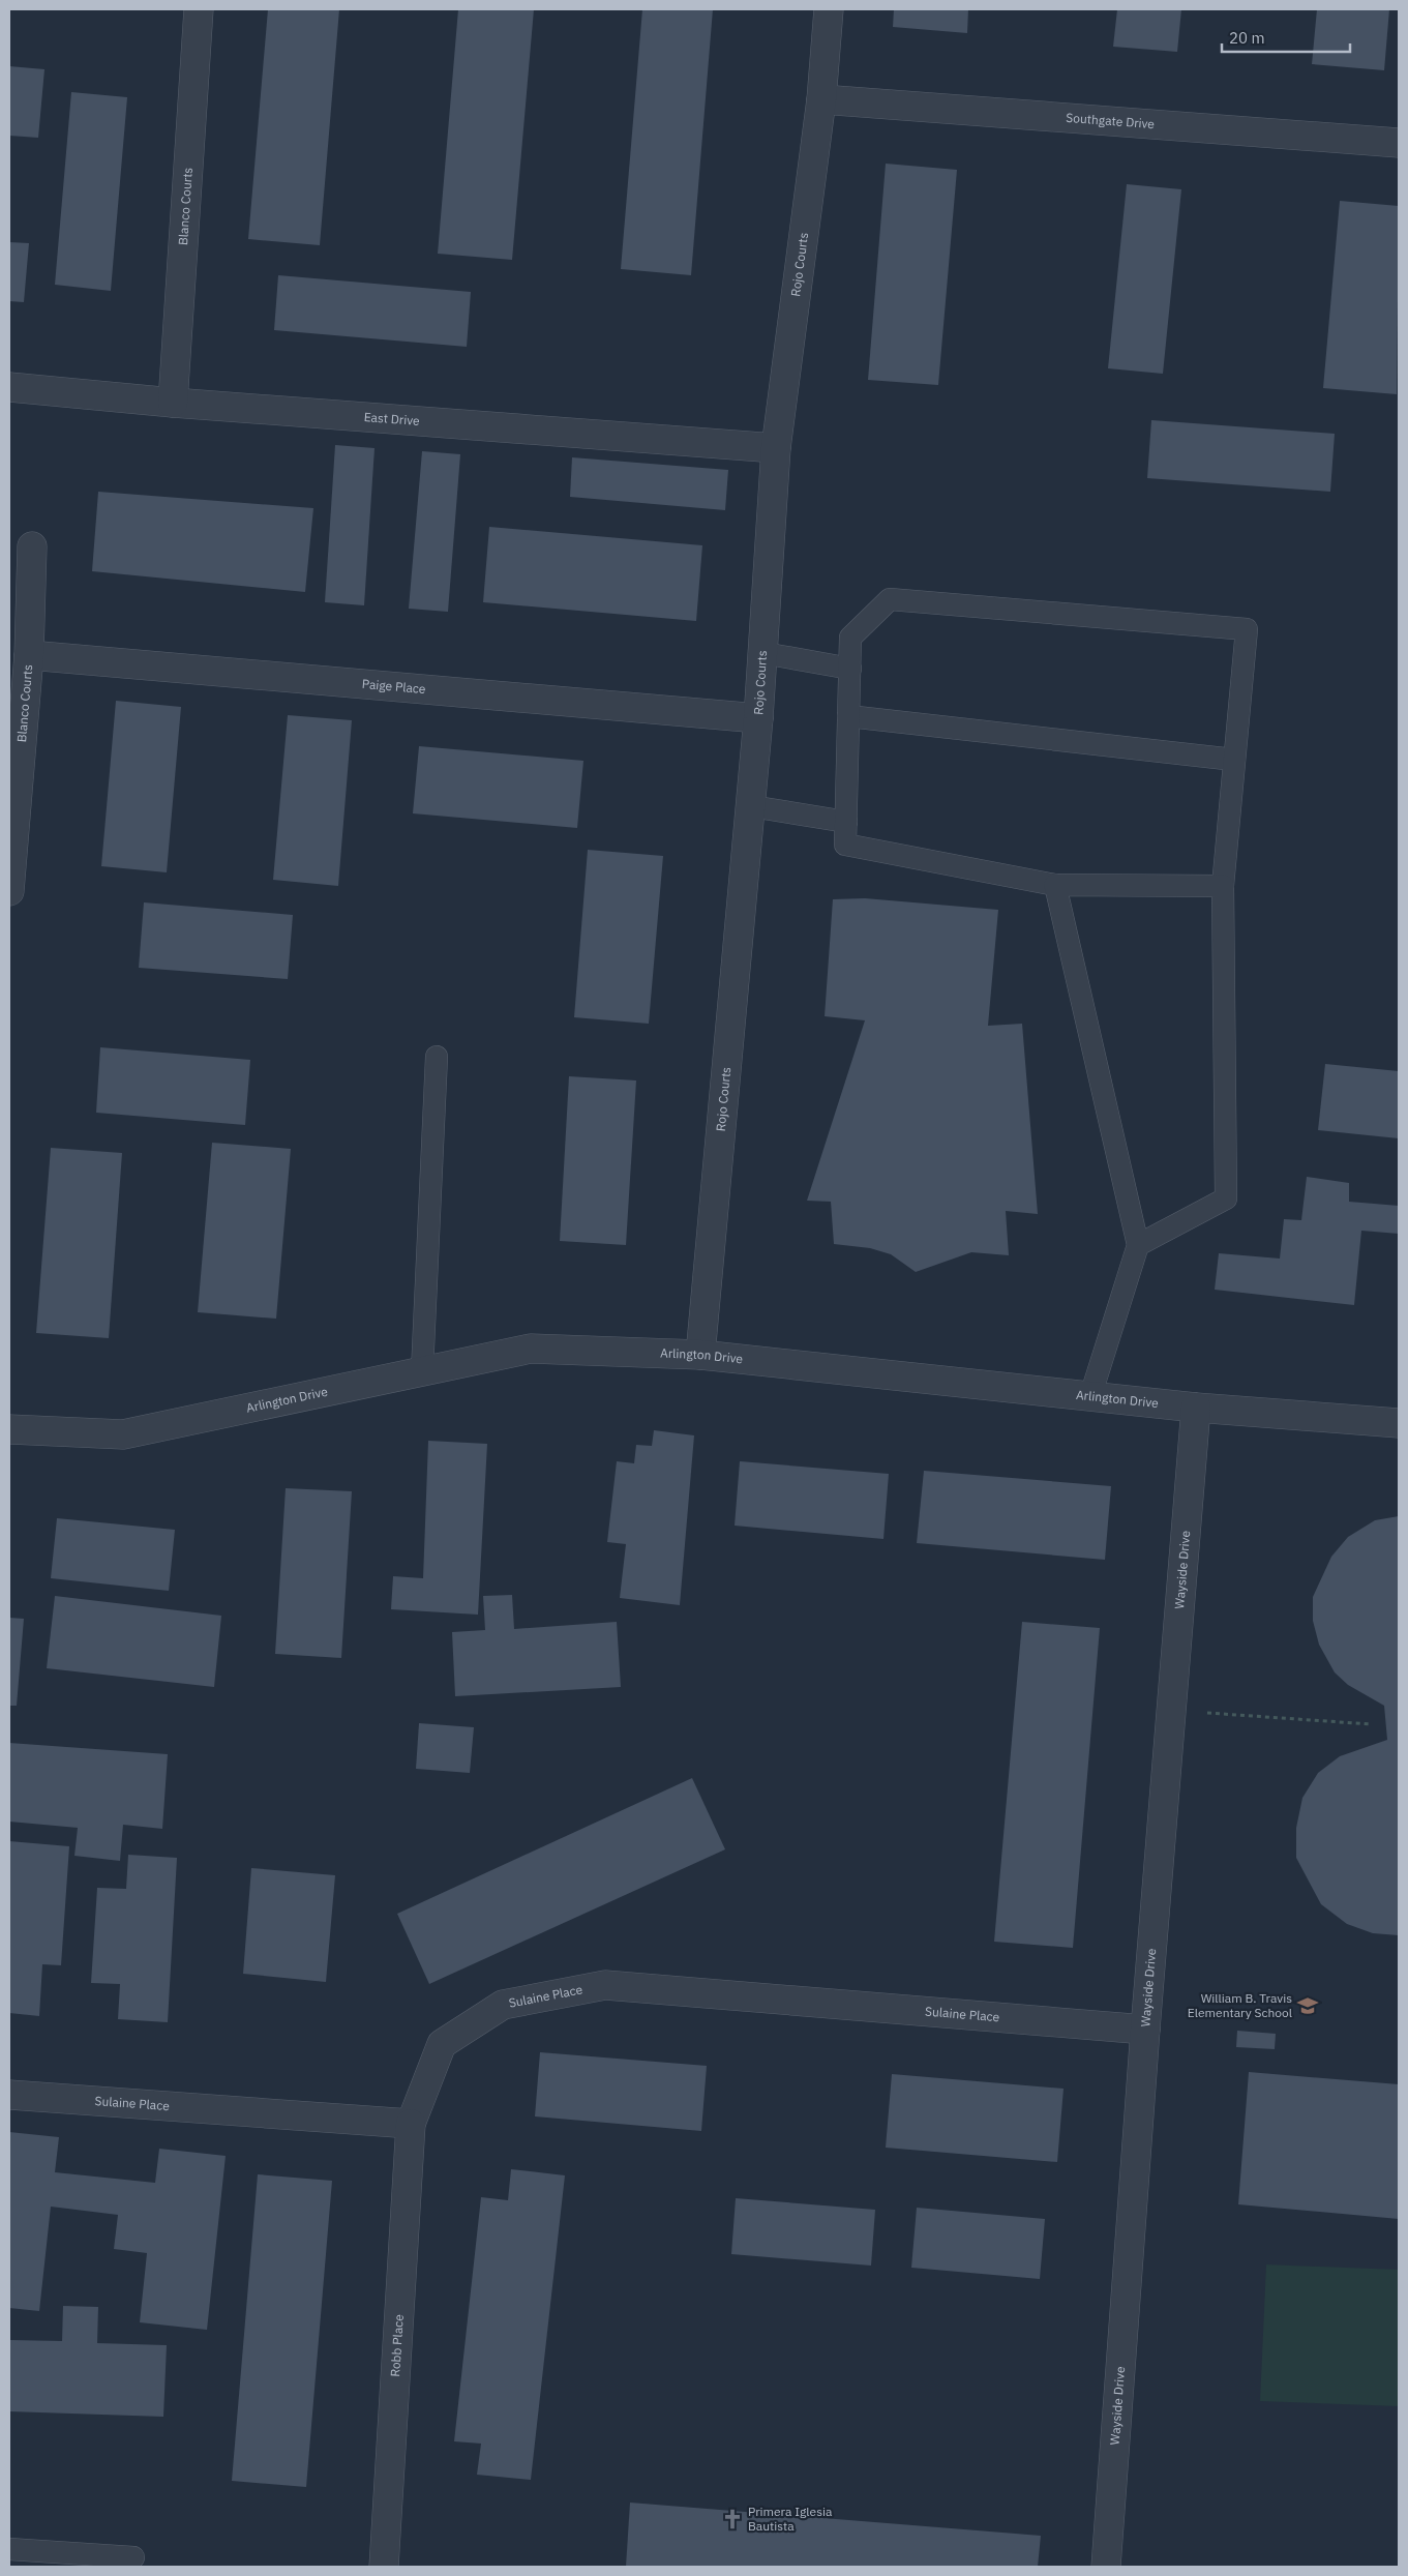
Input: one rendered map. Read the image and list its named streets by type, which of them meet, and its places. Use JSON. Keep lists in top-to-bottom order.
{
  "streets": {
    "street": [
      "Southgate Drive",
      "Blanco Courts",
      "Rojo Courts",
      "East Drive",
      "Paige Place",
      "Arlington Drive",
      "Wayside Drive",
      "Sulaine Place",
      "Robb Place"
    ]
  },
  "crossings": [
    ["Southgate Drive", "Rojo Courts"],
    ["Blanco Courts", "East Drive"],
    ["Blanco Courts", "Paige Place"],
    ["Rojo Courts", "East Drive"],
    ["Rojo Courts", "Paige Place"],
    ["Rojo Courts", "Arlington Drive"],
    ["Arlington Drive", "Wayside Drive"],
    ["Wayside Drive", "Sulaine Place"],
    ["Sulaine Place", "Robb Place"]
  ],
  "places": {
    "school or university": ["William B. Travis Elementary School"],
    "church": ["Primera Iglesia Bautista"]
  },
  "scale_bar": "20 m"
}
